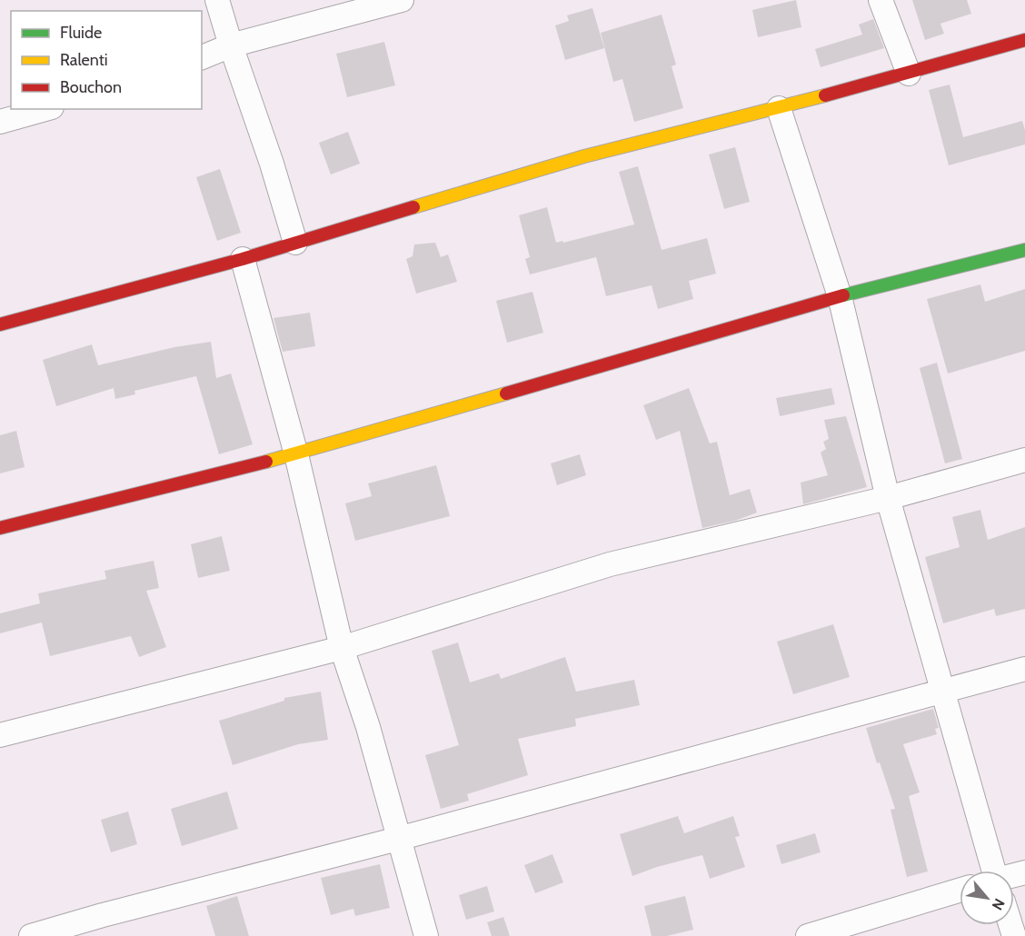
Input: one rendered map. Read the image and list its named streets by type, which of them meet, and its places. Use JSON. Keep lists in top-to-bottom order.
{
  "legend": ["Fluide", "Ralenti", "Bouchon"],
  "north": "bottom right"
}
